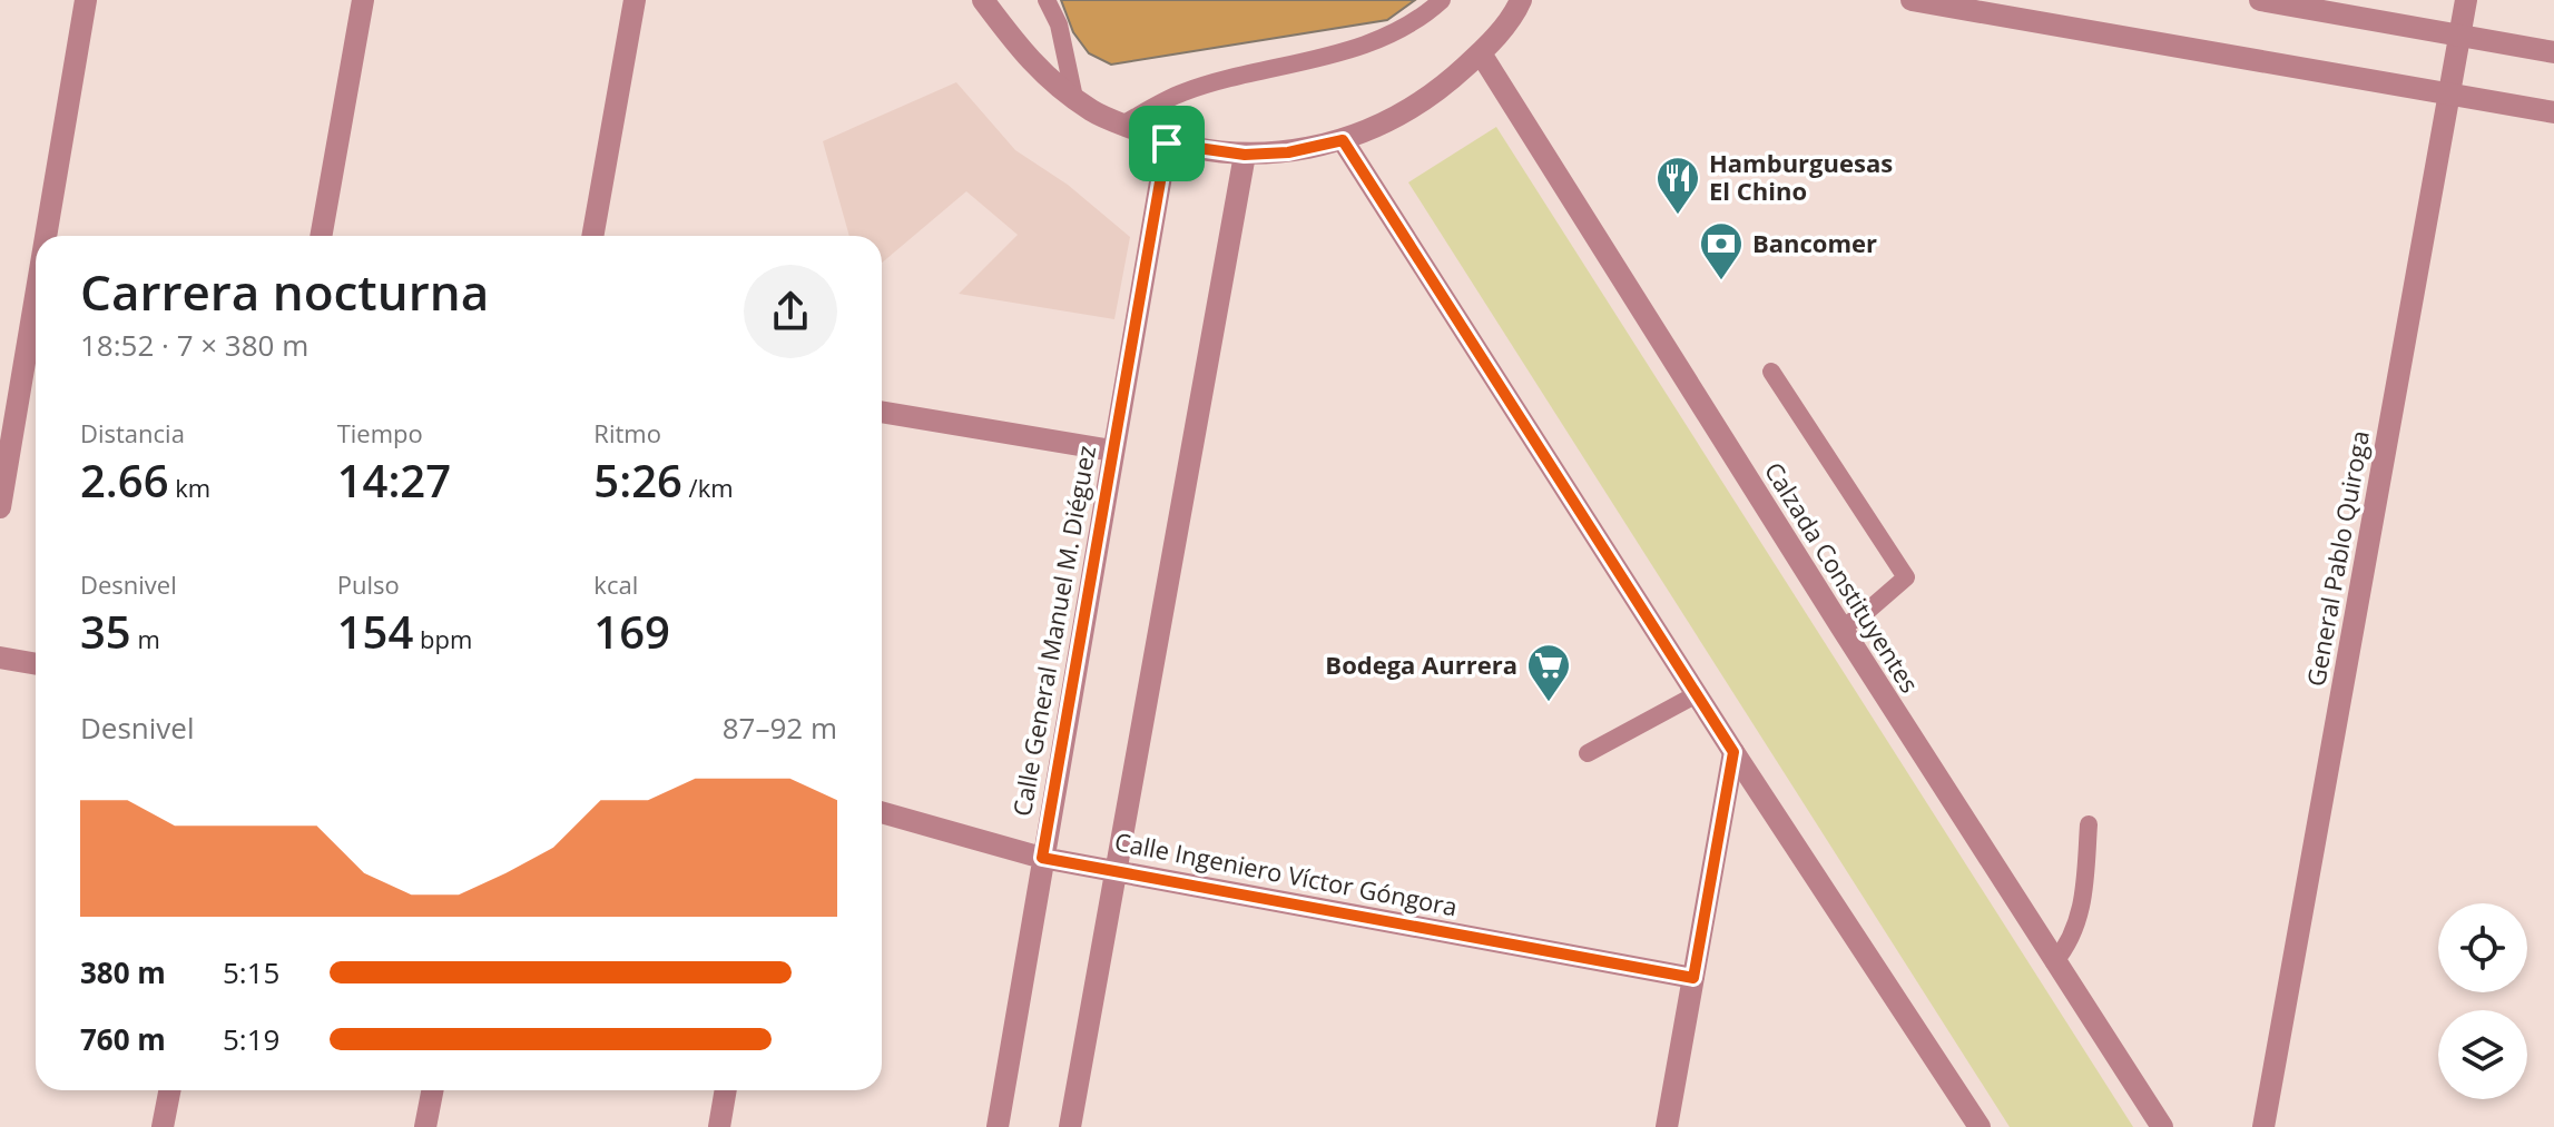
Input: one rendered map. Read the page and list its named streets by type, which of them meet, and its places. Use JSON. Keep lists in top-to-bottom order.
{
  "streets": {
    "street": [
      "General Pablo Quiroga",
      "Calzada Constituyentes",
      "Calle General Manuel M. Diéguez",
      "Calle Ingeniero Víctor Góngora"
    ]
  },
  "crossings": [
    ["Calle General Manuel M. Diéguez", "Calle Ingeniero Víctor Góngora"]
  ],
  "places": {
    "restaurant": ["Hamburguesas El Chino"],
    "bank": ["Bancomer"],
    "supermarket": ["Bodega Aurrera"]
  },
  "page": {
    "heading": ["Carrera nocturna", "18:52 · 7 × 380 m"],
    "stats": [
      ["Distancia", "2.66 km"],
      ["Tiempo", "14:27"],
      ["Ritmo", "5:26 /km"],
      ["Desnivel", "35 m"],
      ["Pulso", "154 bpm"],
      ["kcal", "169"]
    ],
    "chart": ["Desnivel", "87–92 m"],
    "list": [
      {
        "name": "380 m",
        "note": "5:15"
      },
      {
        "name": "760 m",
        "note": "5:19"
      }
    ]
  }
}
